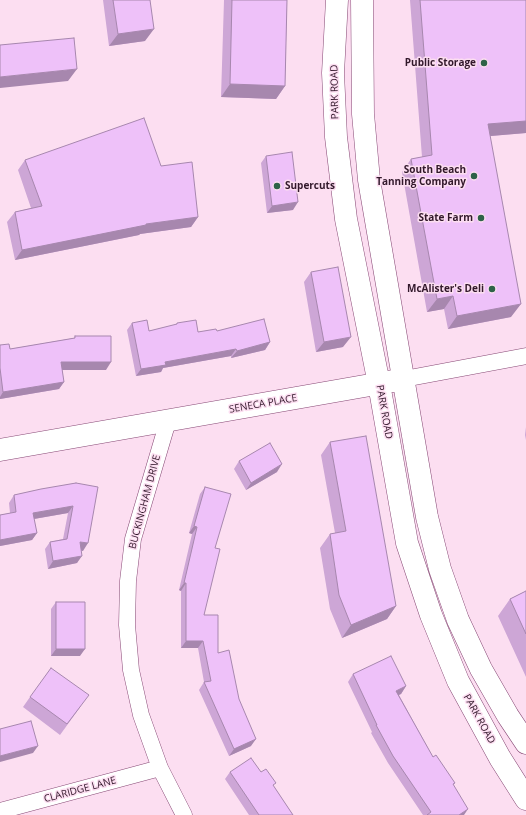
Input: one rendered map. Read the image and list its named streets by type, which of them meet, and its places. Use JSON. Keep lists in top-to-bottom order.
{
  "streets": {
    "main road": ["PARK ROAD", "SENECA PLACE"],
    "street": ["BUCKINGHAM DRIVE", "CLARIDGE LANE"]
  },
  "crossings": [
    ["PARK ROAD", "SENECA PLACE"],
    ["SENECA PLACE", "BUCKINGHAM DRIVE"],
    ["BUCKINGHAM DRIVE", "CLARIDGE LANE"]
  ],
  "places": [
    "Public Storage",
    "South Beach Tanning Company",
    "Supercuts",
    "State Farm",
    "McAlister's Deli"
  ]
}
